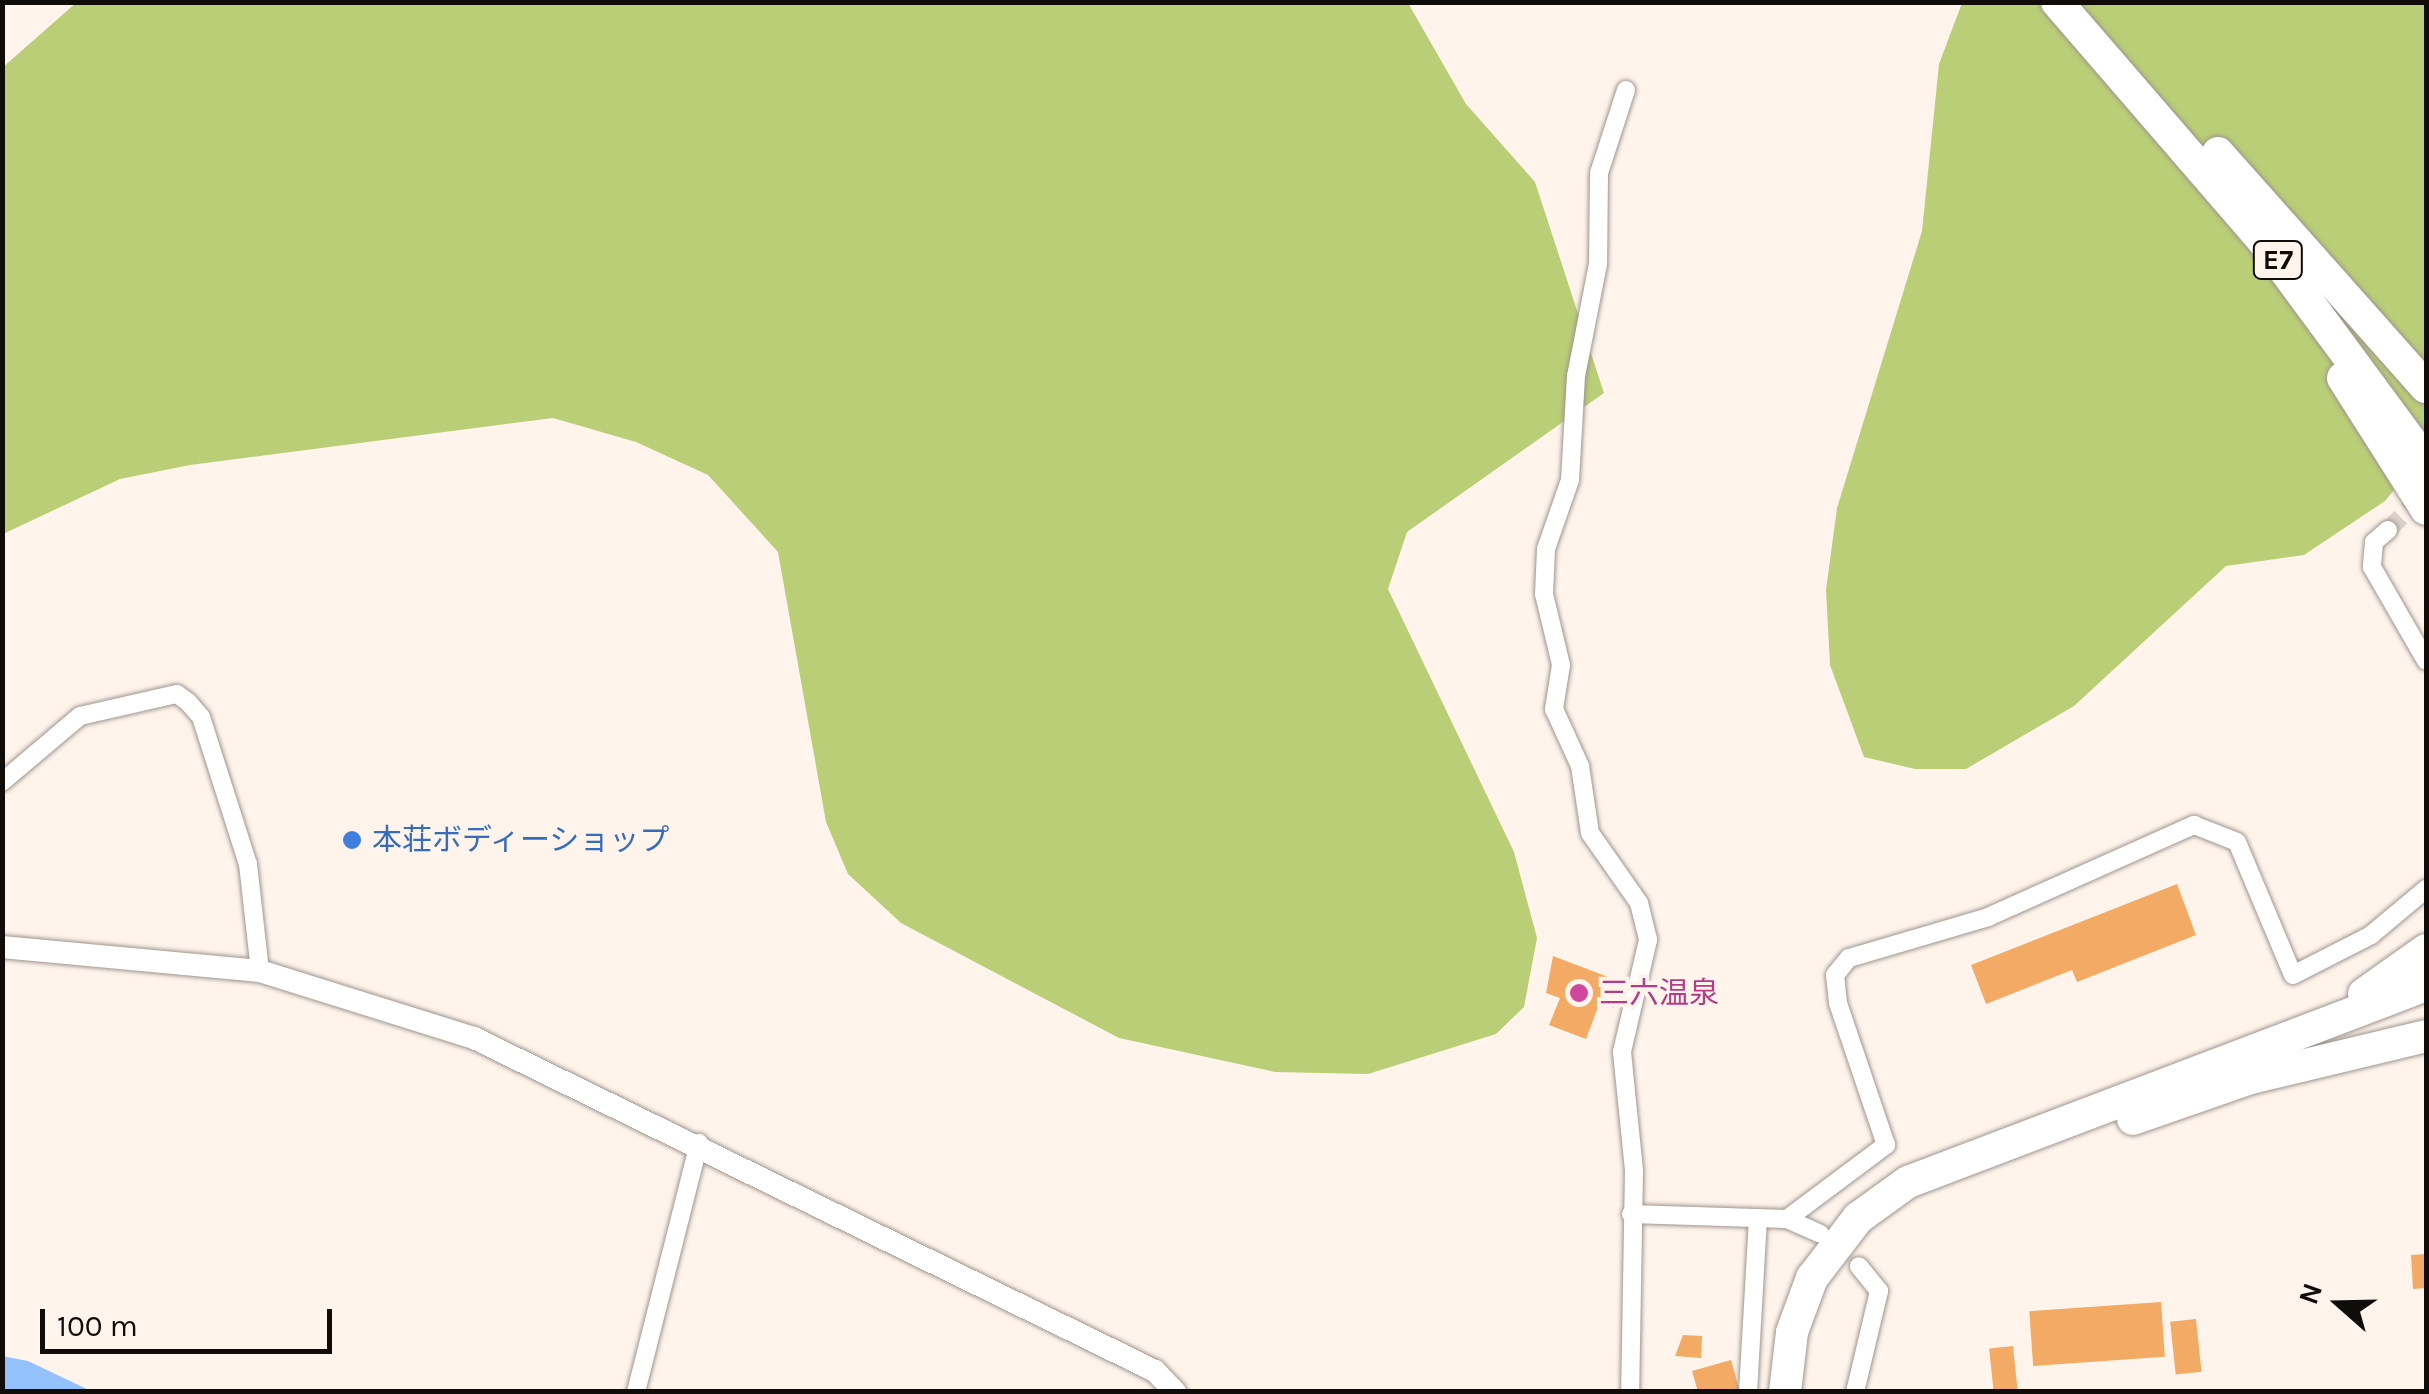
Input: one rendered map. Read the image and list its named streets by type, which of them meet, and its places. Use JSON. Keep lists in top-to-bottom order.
{
  "streets": {
    "highway": ["E7"]
  },
  "places": ["本荘ボディーショップ", "三六温泉"],
  "scale_bar": "100 m",
  "north": "left"
}
